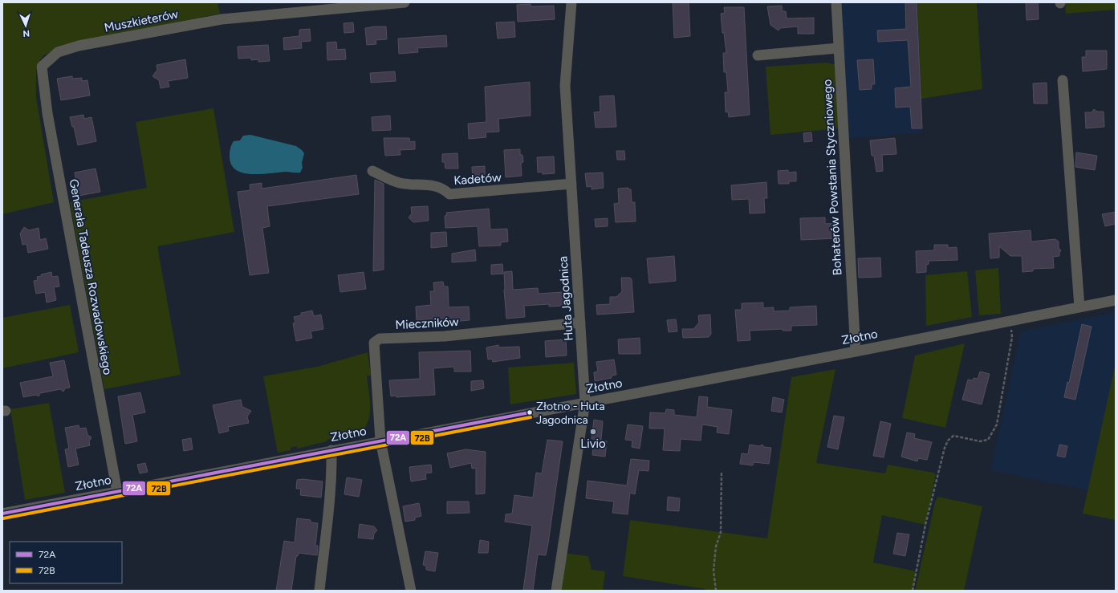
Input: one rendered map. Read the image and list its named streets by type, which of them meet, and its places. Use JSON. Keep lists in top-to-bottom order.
{
  "streets": {
    "street": [
      "Muszkieterów",
      "Bohaterów Powstania Styczniowego",
      "Kadetów",
      "Generała Tadeusza Rozwadowskiego",
      "Huta Jagodnica",
      "Mieczników",
      "Złotno"
    ]
  },
  "crossings": [
    ["Muszkieterów", "Generała Tadeusza Rozwadowskiego"],
    ["Bohaterów Powstania Styczniowego", "Złotno"],
    ["Kadetów", "Huta Jagodnica"],
    ["Generała Tadeusza Rozwadowskiego", "Złotno"],
    ["Huta Jagodnica", "Mieczników"],
    ["Huta Jagodnica", "Złotno"],
    ["Mieczników", "Złotno"]
  ],
  "places": ["Złotno - Huta Jagodnica", "Livio"],
  "lines": ["transit line 72A", "transit line 72B"],
  "legend": ["72A", "72B"],
  "north": "bottom"
}
